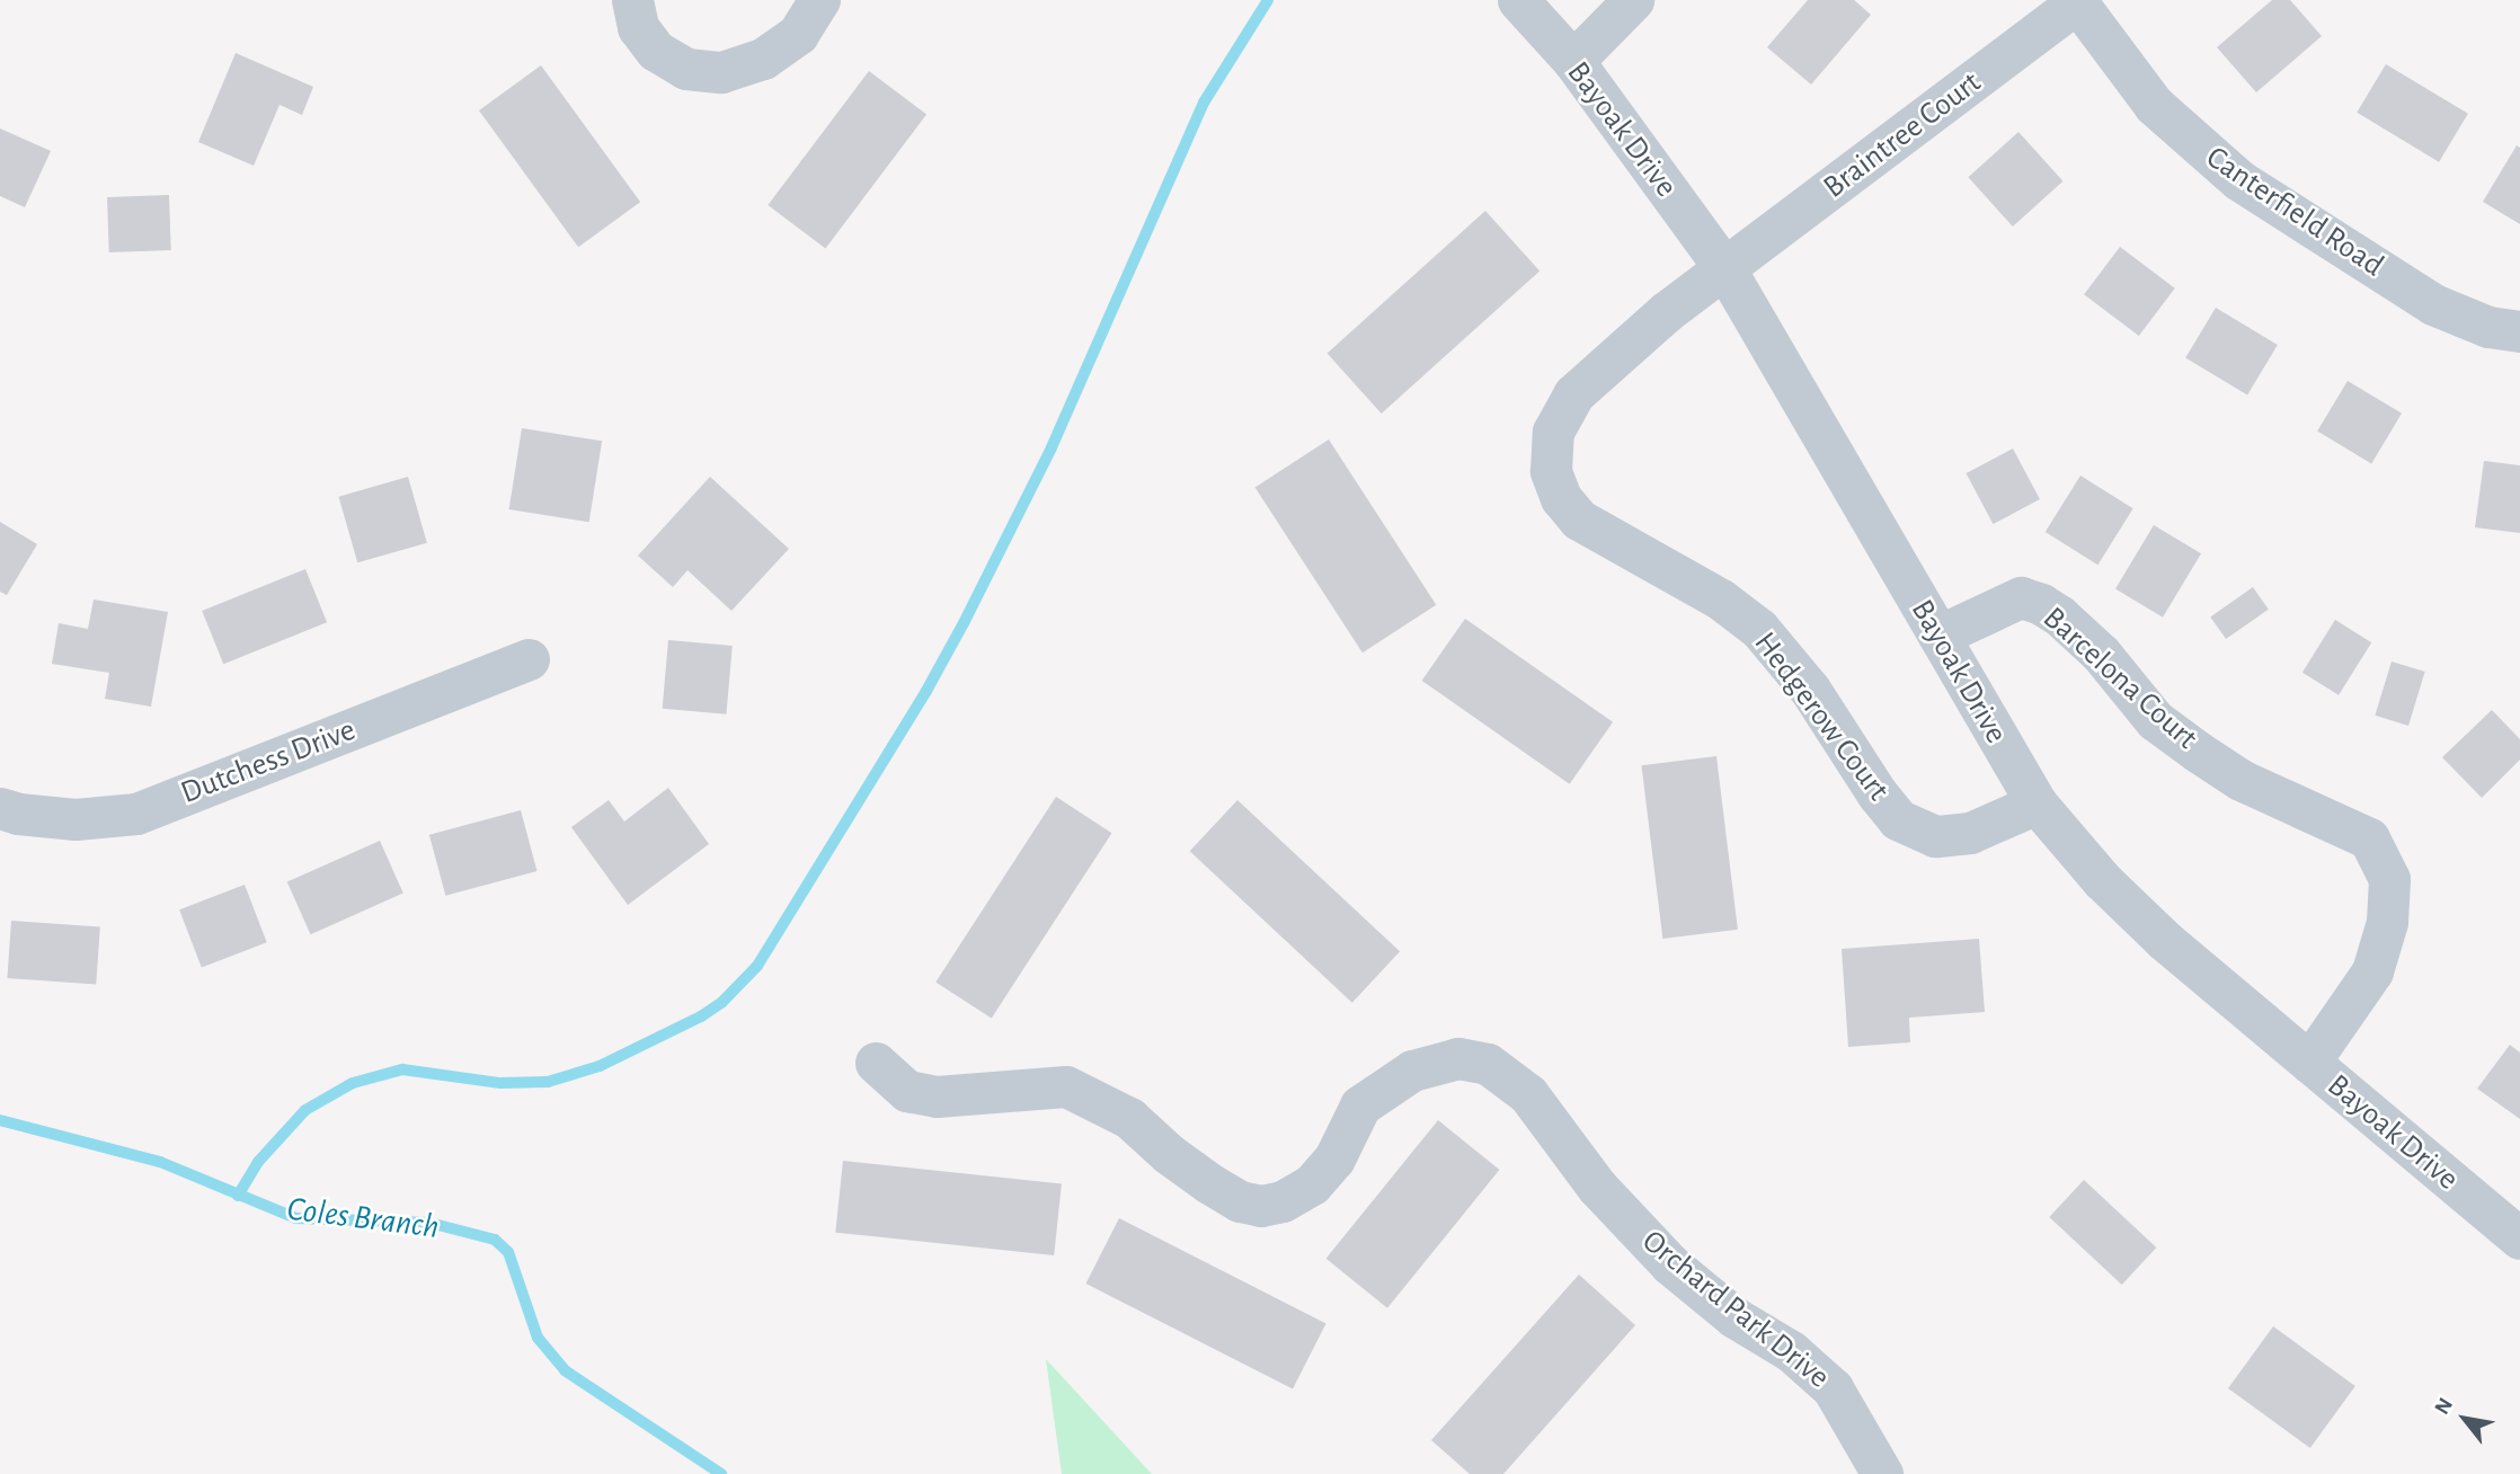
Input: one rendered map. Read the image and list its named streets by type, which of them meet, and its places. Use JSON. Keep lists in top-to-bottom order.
{
  "streets": {
    "street": [
      "Bayoak Drive",
      "Braintree Court",
      "Canterfield Road",
      "Barcelona Court",
      "Hedgerow Court",
      "Dutchess Drive",
      "Orchard Park Drive"
    ]
  },
  "crossings": [
    ["Bayoak Drive", "Braintree Court"],
    ["Bayoak Drive", "Barcelona Court"],
    ["Bayoak Drive", "Hedgerow Court"],
    ["Braintree Court", "Canterfield Road"],
    ["Braintree Court", "Hedgerow Court"]
  ],
  "water": ["Coles Branch"],
  "north": "top left"
}
